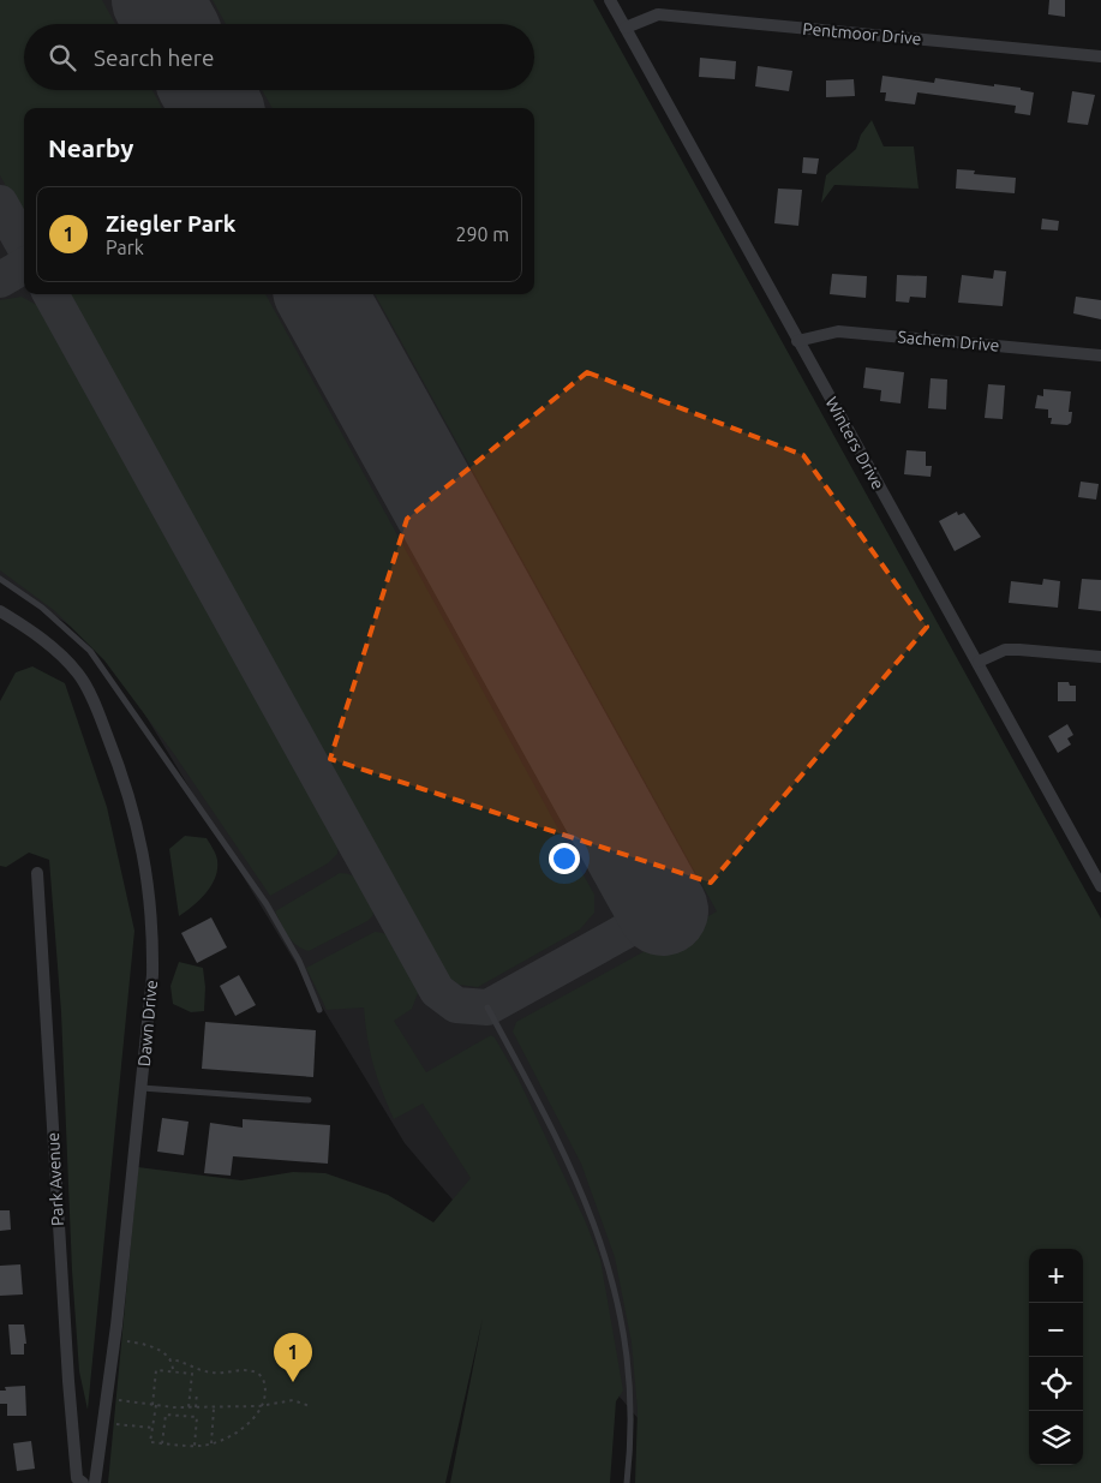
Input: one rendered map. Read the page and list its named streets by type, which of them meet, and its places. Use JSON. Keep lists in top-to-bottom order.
{
  "streets": {
    "street": [
      "Pentmoor Drive",
      "Sachem Drive",
      "Winters Drive",
      "Dawn Drive",
      "Park Avenue"
    ]
  },
  "crossings": [
    ["Pentmoor Drive", "Winters Drive"],
    ["Sachem Drive", "Winters Drive"]
  ],
  "page": {
    "search": "Search here",
    "heading": "Nearby",
    "list": [
      {
        "mark": "1",
        "name": "Ziegler Park",
        "note": "Park",
        "value": "290 m"
      }
    ],
    "map_buttons": ["+", "−"],
    "pins": "1"
  }
}
